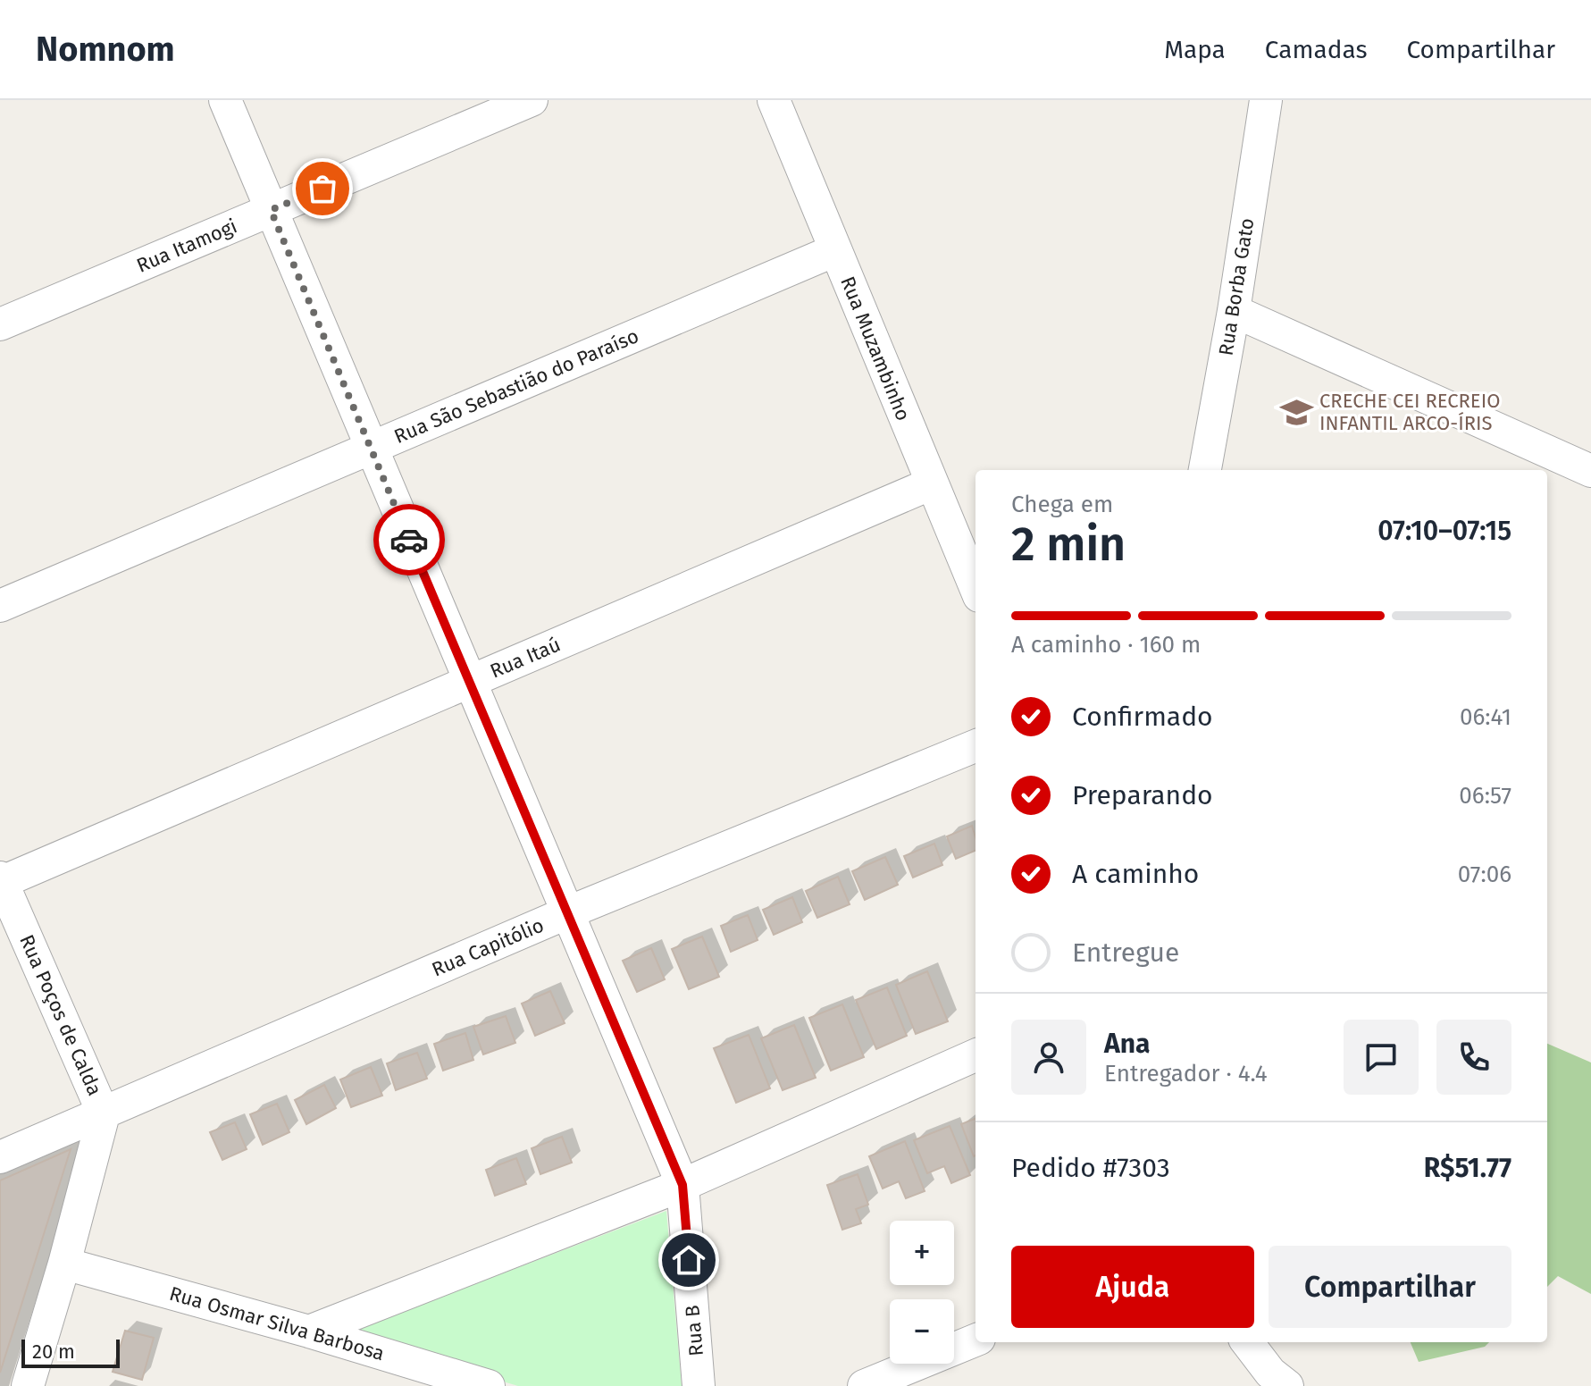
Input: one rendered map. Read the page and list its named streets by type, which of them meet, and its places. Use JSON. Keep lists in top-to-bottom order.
{
  "streets": {
    "street": [
      "Rua Itamogi",
      "Rua Borba Gato",
      "Rua Muzambinho",
      "Rua São Sebastião do Paraíso",
      "Rua Itaú",
      "Rua Capitólio",
      "Rua Poços de Calda",
      "Rua Osmar Silva Barbosa",
      "Rua B"
    ]
  },
  "crossings": [
    ["Rua Itamogi", "Rua B"],
    ["Rua Muzambinho", "Rua São Sebastião do Paraíso"],
    ["Rua Muzambinho", "Rua Itaú"],
    ["Rua São Sebastião do Paraíso", "Rua B"],
    ["Rua Itaú", "Rua Poços de Calda"],
    ["Rua Itaú", "Rua B"],
    ["Rua Capitólio", "Rua Poços de Calda"],
    ["Rua Capitólio", "Rua B"]
  ],
  "places": {
    "school or university": ["CRECHE CEI RECREIO INFANTIL ARCO-ÍRIS"]
  },
  "scale_bar": "20 m",
  "page": {
    "header": "Nomnom",
    "nav": ["Mapa", "Camadas", "Compartilhar"],
    "heading": ["2 min", "Chega em", "07:10–07:15"],
    "panel": [
      "Ana",
      "Entregador · 4.4",
      "Pedido #7303",
      "R$51.77"
    ],
    "bar": "A caminho · 160 m",
    "list": [
      ["Confirmado", "06:41"],
      ["Preparando", "06:57"],
      ["A caminho", "07:06"],
      "Entregue"
    ],
    "map_buttons": ["+", "−"],
    "buttons": ["Ajuda", "Compartilhar"],
    "scale": "20 m"
  }
}
